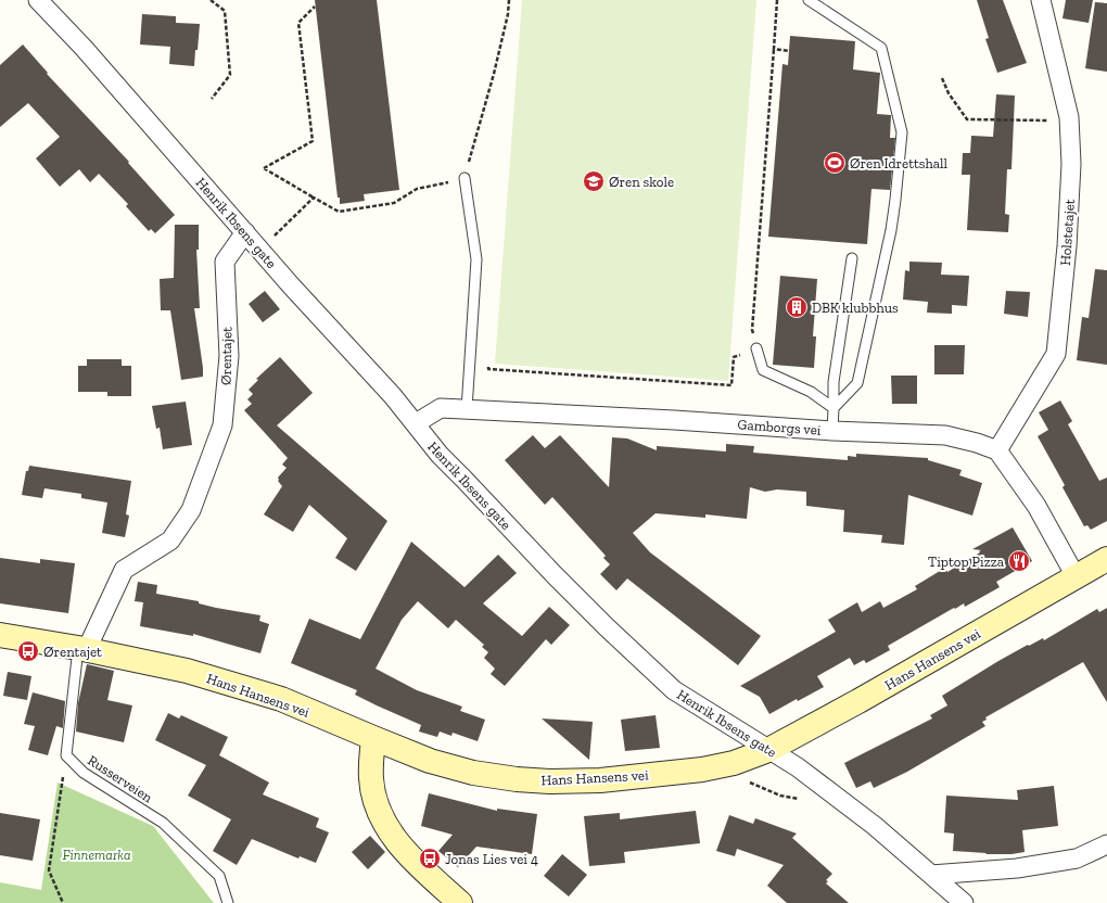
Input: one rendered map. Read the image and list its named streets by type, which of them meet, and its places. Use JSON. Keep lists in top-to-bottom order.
{
  "streets": {
    "main road": ["Hans Hansens vei"],
    "street": [
      "Henrik Ibsens gate",
      "Holstetajet",
      "Ørentajet",
      "Gamborgs vei"
    ],
    "lane": ["Russerveien"]
  },
  "crossings": [
    ["Henrik Ibsens gate", "Ørentajet"],
    ["Henrik Ibsens gate", "Gamborgs vei"],
    ["Henrik Ibsens gate", "Hans Hansens vei"],
    ["Holstetajet", "Gamborgs vei"],
    ["Ørentajet", "Hans Hansens vei"]
  ],
  "parks": ["Finnemarka"],
  "places": {
    "sports": ["Øren Idrettshall"],
    "school or university": ["Øren skole"],
    "building": ["DBK klubbhus"],
    "restaurant": ["Tiptop Pizza"],
    "bus stop": ["Ørentajet", "Jonas Lies vei 4"]
  }
}
